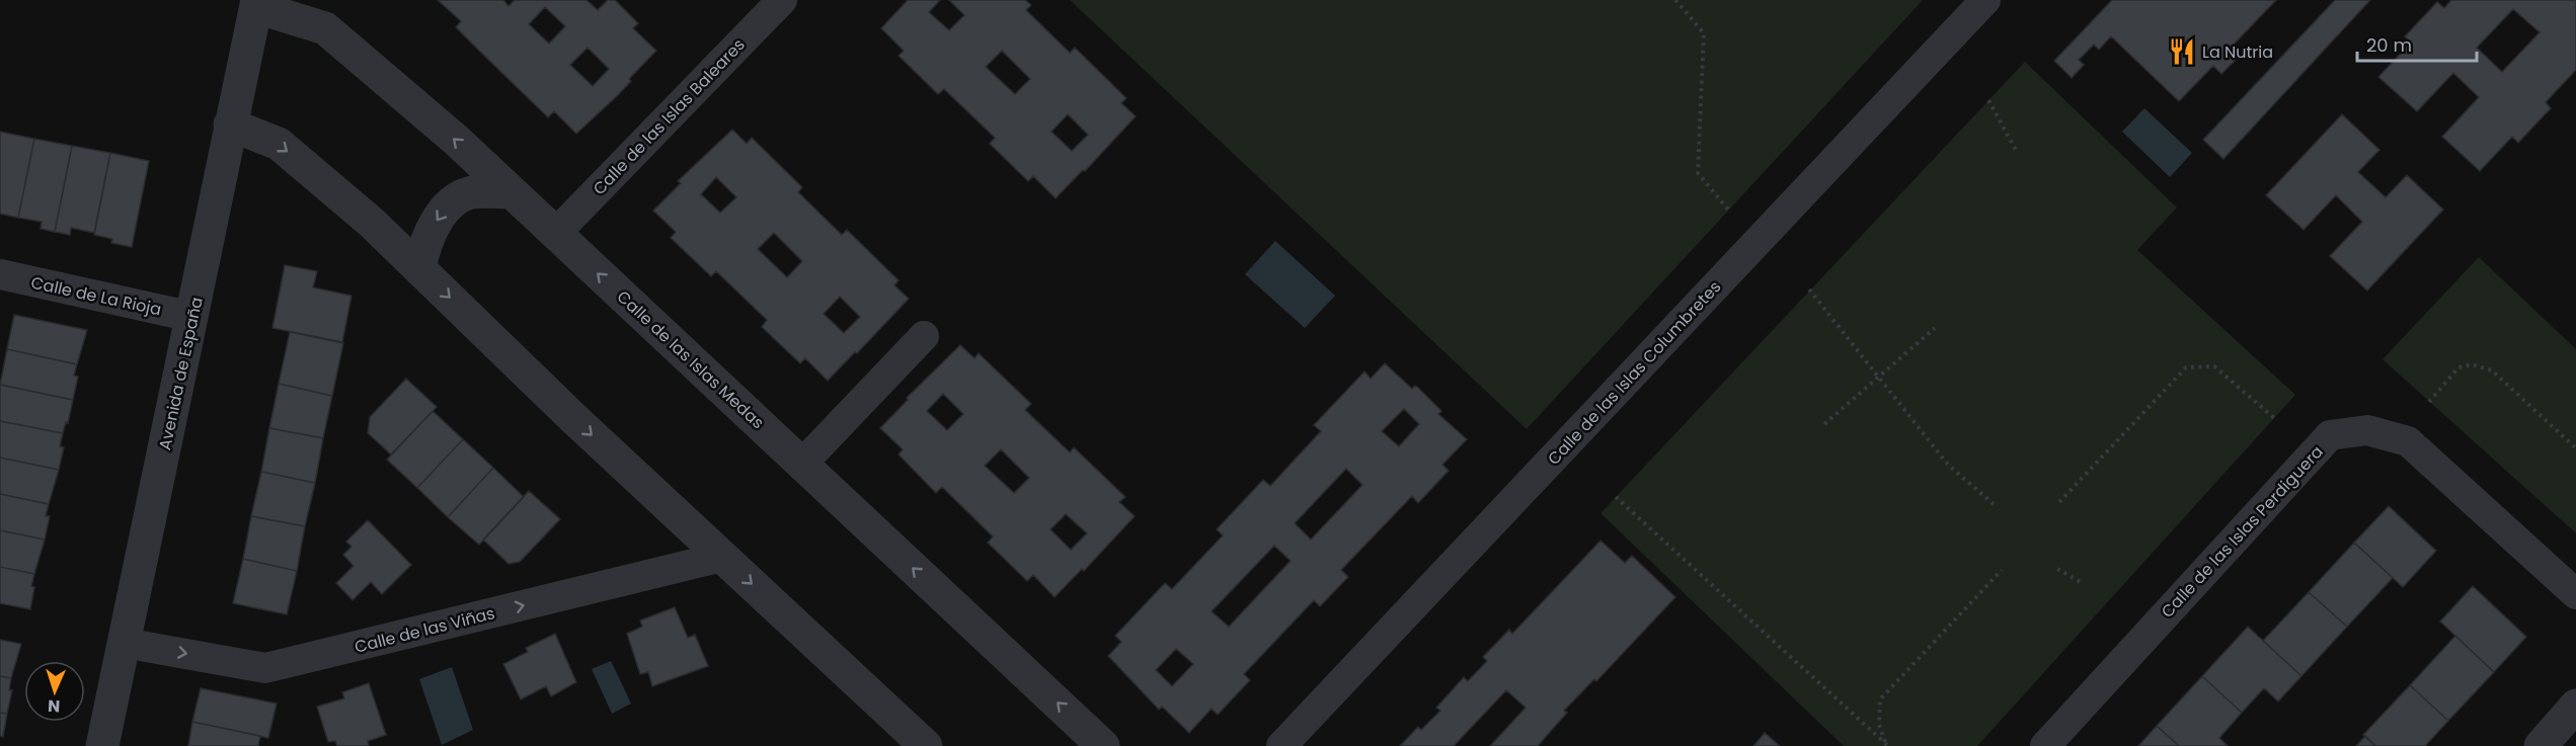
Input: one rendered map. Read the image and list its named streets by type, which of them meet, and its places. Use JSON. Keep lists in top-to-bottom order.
{
  "streets": {
    "street": [
      "Calle de las Islas Baleares",
      "Calle de La Rioja",
      "Calle de las Islas Medas",
      "Calle de las Islas Columbretes",
      "Avenida de España",
      "Calle de las Islas Perdiguera",
      "Calle de las Viñas"
    ]
  },
  "crossings": [
    ["Calle de las Islas Baleares", "Calle de las Islas Medas"],
    ["Calle de La Rioja", "Avenida de España"],
    ["Calle de las Islas Medas", "Avenida de España"],
    ["Avenida de España", "Calle de las Viñas"]
  ],
  "one_way": ["Calle de las Viñas"],
  "places": {
    "restaurant": ["La Nutria"]
  },
  "scale_bar": "20 m",
  "north": "bottom"
}
